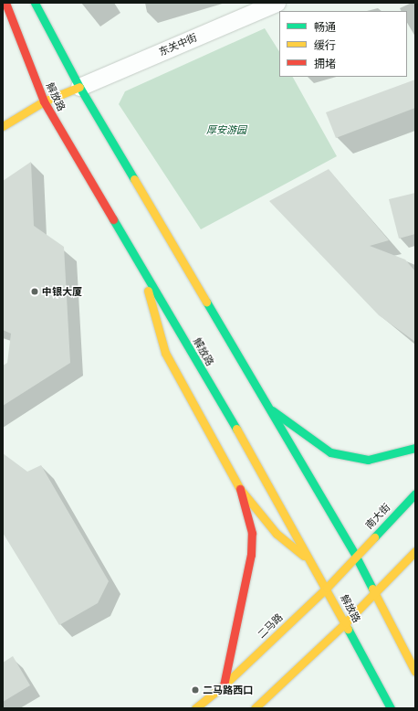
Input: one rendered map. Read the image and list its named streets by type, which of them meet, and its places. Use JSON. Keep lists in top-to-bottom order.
{
  "streets": {
    "main road": ["解放路", "南大街", "二马路"],
    "street": ["东关中街"]
  },
  "crossings": [
    ["解放路", "二马路"],
    ["南大街", "二马路"]
  ],
  "parks": ["厚安游园"],
  "places": ["中银大厦", "二马路西口"],
  "legend": ["畅通", "缓行", "拥堵"]
}
